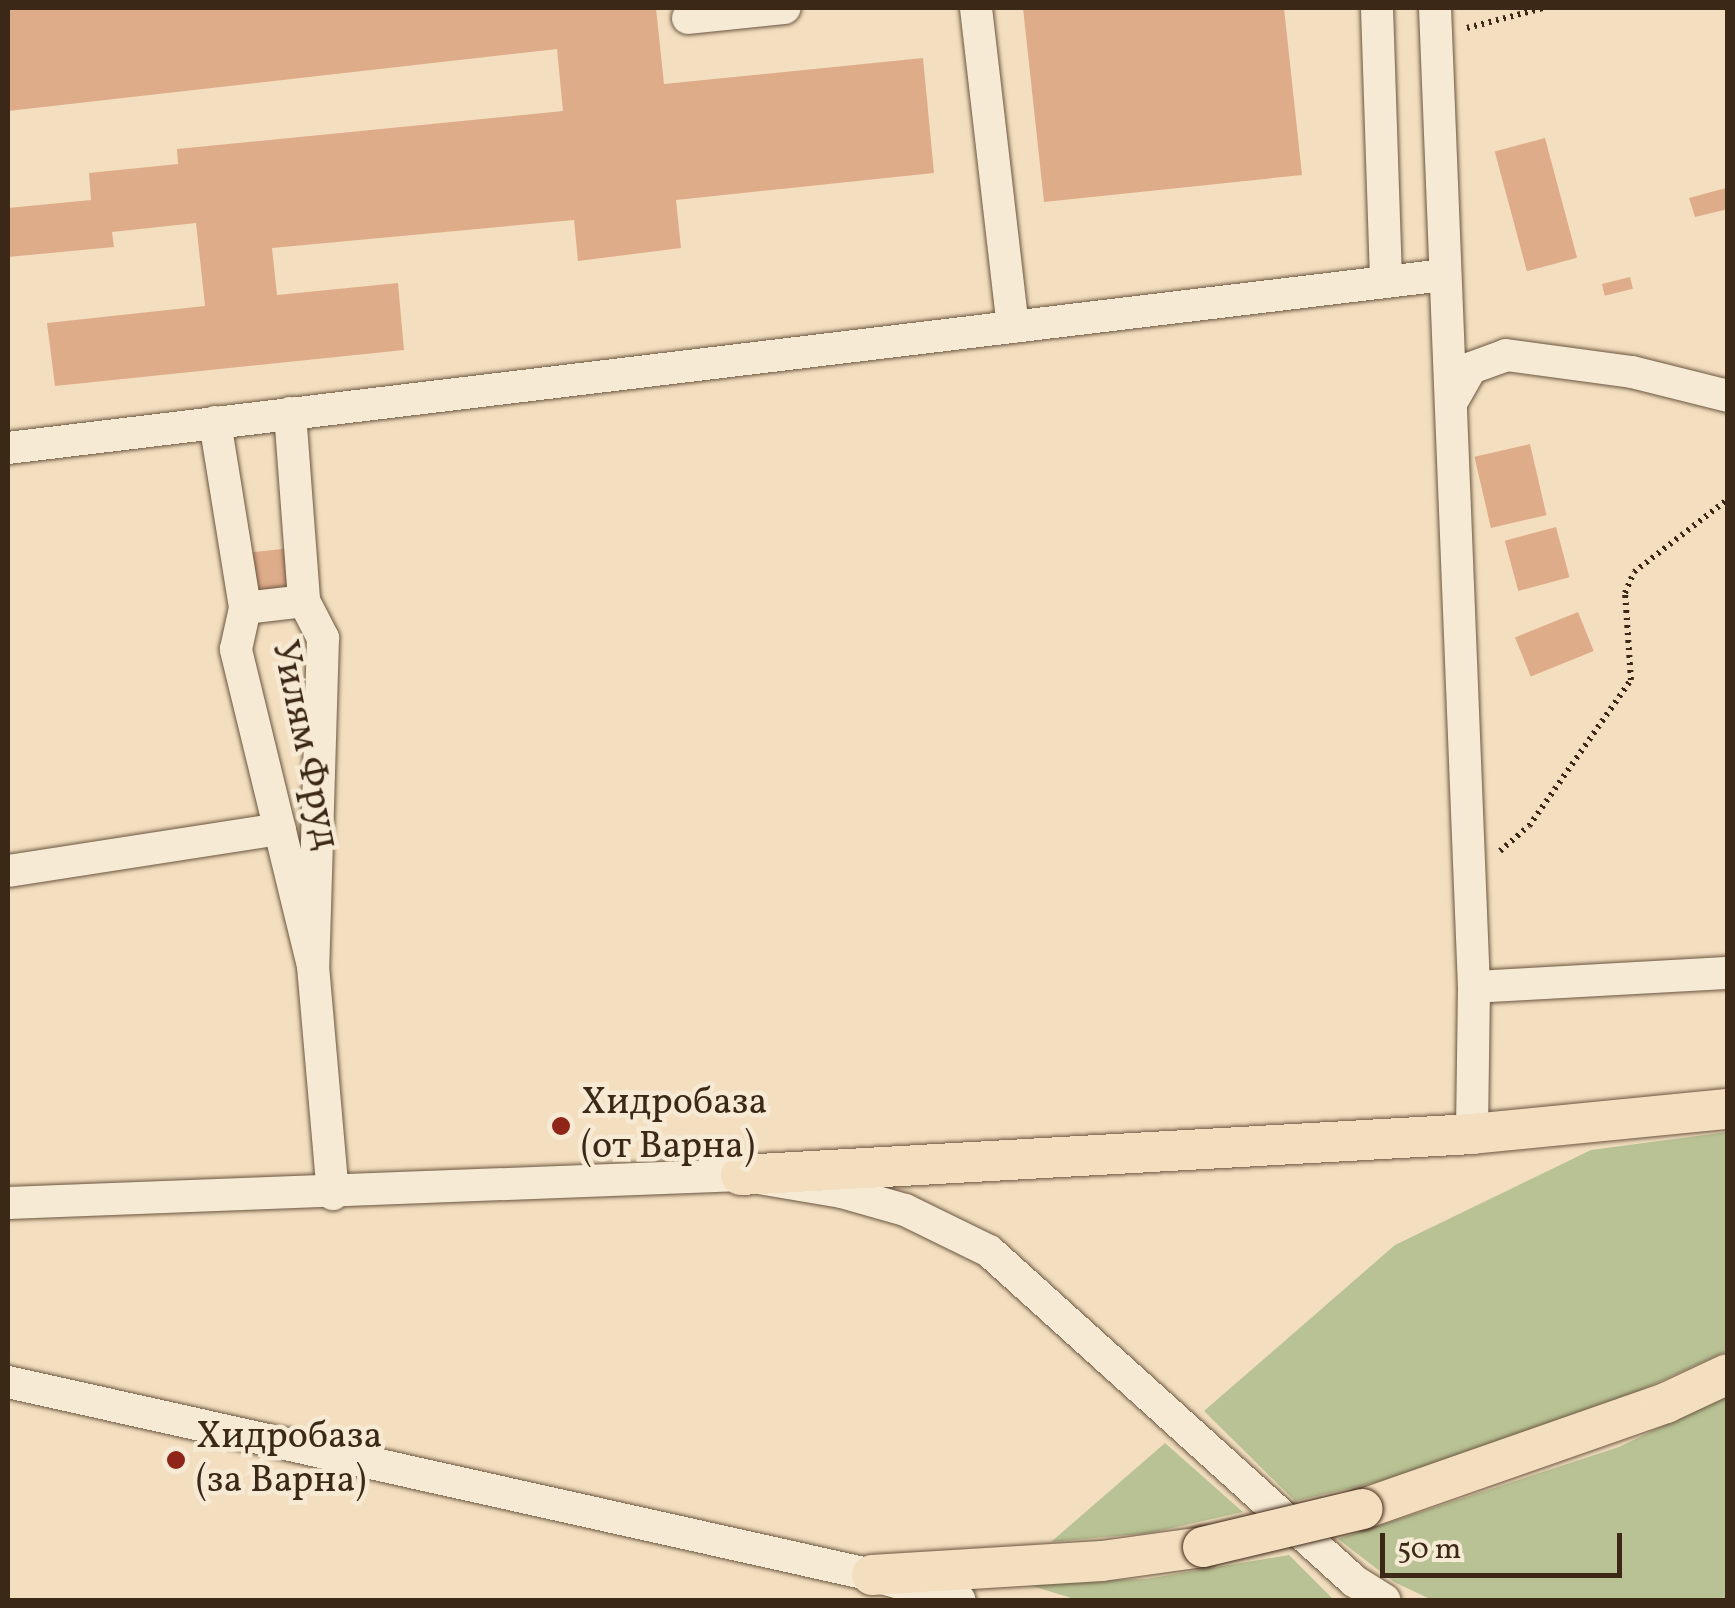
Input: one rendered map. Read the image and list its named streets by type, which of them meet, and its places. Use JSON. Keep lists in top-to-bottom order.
{
  "streets": {
    "street": ["Уилям Фруд"]
  },
  "places": ["Хидробаза (от Варна)", "Хидробаза (за Варна)"],
  "scale_bar": "50 m"
}
